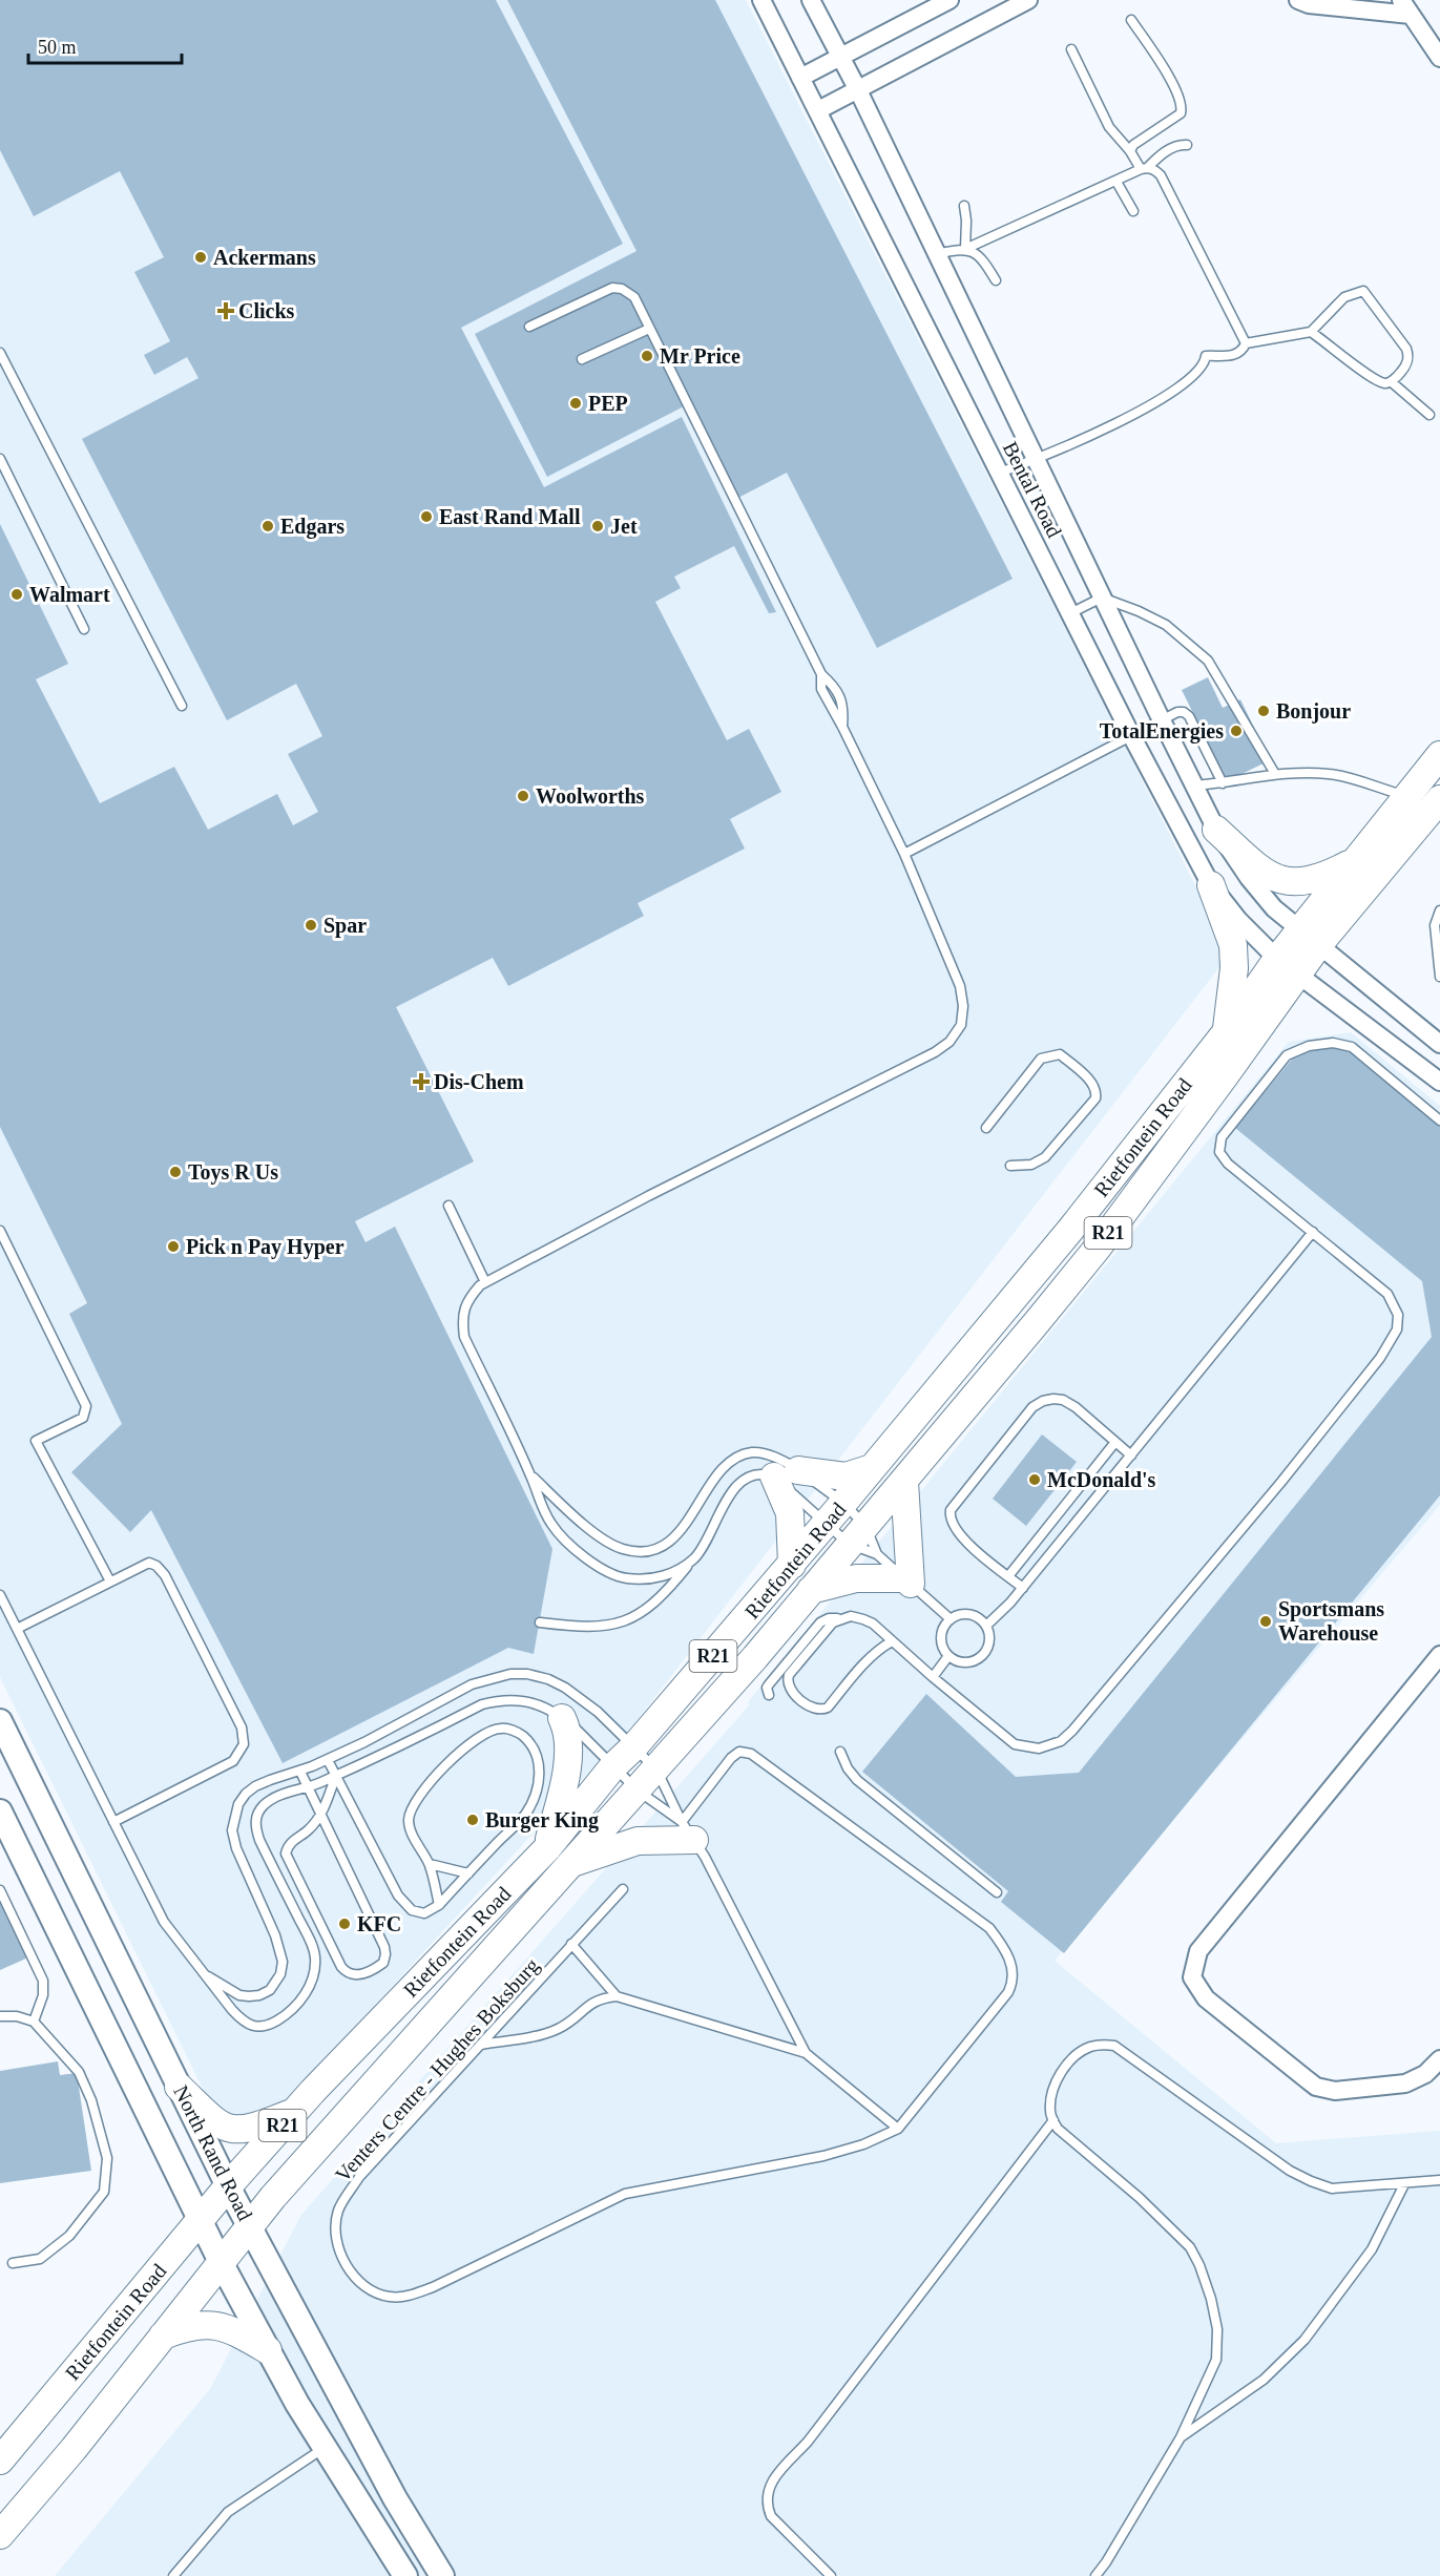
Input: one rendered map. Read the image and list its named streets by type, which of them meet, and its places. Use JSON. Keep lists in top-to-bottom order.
{
  "streets": {
    "main road": ["Rietfontein Road", "R21", "North Rand Road"],
    "street": ["Bental Road"],
    "lane": ["Venters Centre - Hughes Boksburg"]
  },
  "crossings": [
    ["Bental Road", "Rietfontein Road"],
    ["Rietfontein Road", "North Rand Road"]
  ],
  "places": {
    "other": [
      "Ackermans",
      "Mr Price",
      "PEP",
      "East Rand Mall",
      "Edgars",
      "Jet",
      "Walmart",
      "Bonjour",
      "TotalEnergies",
      "Woolworths",
      "Spar",
      "Toys R Us",
      "Pick n Pay Hyper",
      "McDonald's",
      "Sportsmans Warehouse",
      "Burger King",
      "KFC"
    ],
    "health": ["Clicks", "Dis-Chem"]
  },
  "scale_bar": "50 m"
}
